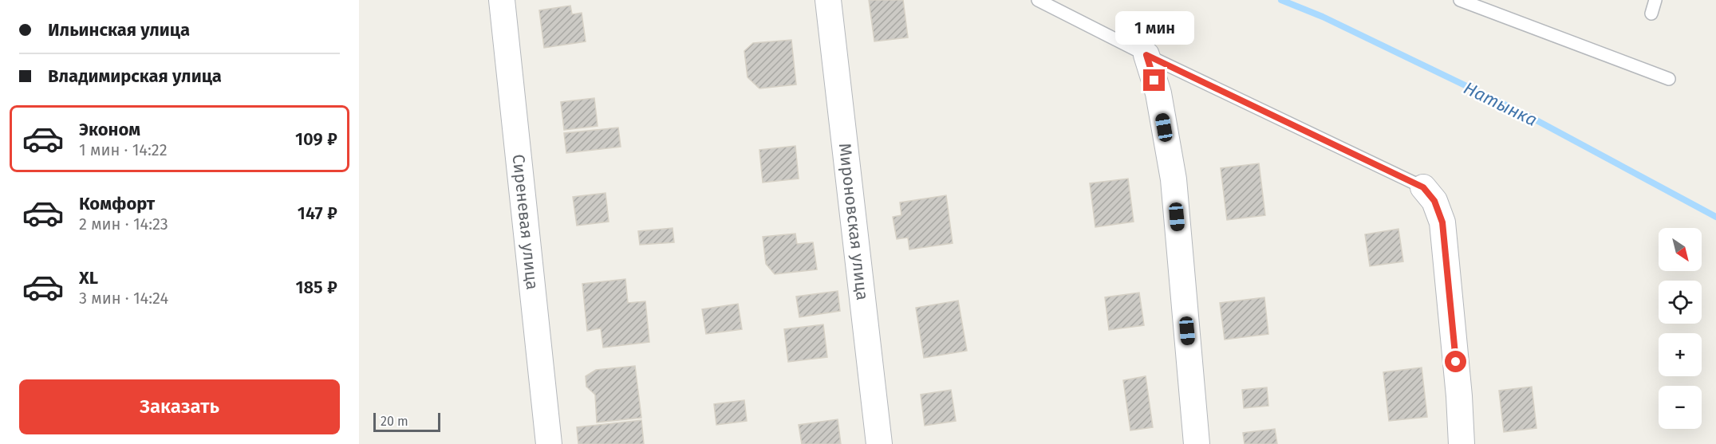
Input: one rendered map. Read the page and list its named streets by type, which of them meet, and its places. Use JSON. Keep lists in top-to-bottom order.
{
  "streets": {
    "street": ["Сиреневая улица", "Мироновская улица"]
  },
  "water": ["Натынка"],
  "scale_bar": "20 m",
  "north": "bottom right",
  "page": {
    "banner": ["Ильинская улица", "Владимирская улица"],
    "bubble": "1 мин",
    "list": [
      {
        "name": "Эконом",
        "note": "1 мин · 14:22",
        "value": "109 ₽"
      },
      {
        "name": "Комфорт",
        "note": "2 мин · 14:23",
        "value": "147 ₽"
      },
      {
        "name": "XL",
        "note": "3 мин · 14:24",
        "value": "185 ₽"
      }
    ],
    "map_buttons": ["+", "−"],
    "buttons": "Заказать",
    "scale": "20 m"
  }
}
